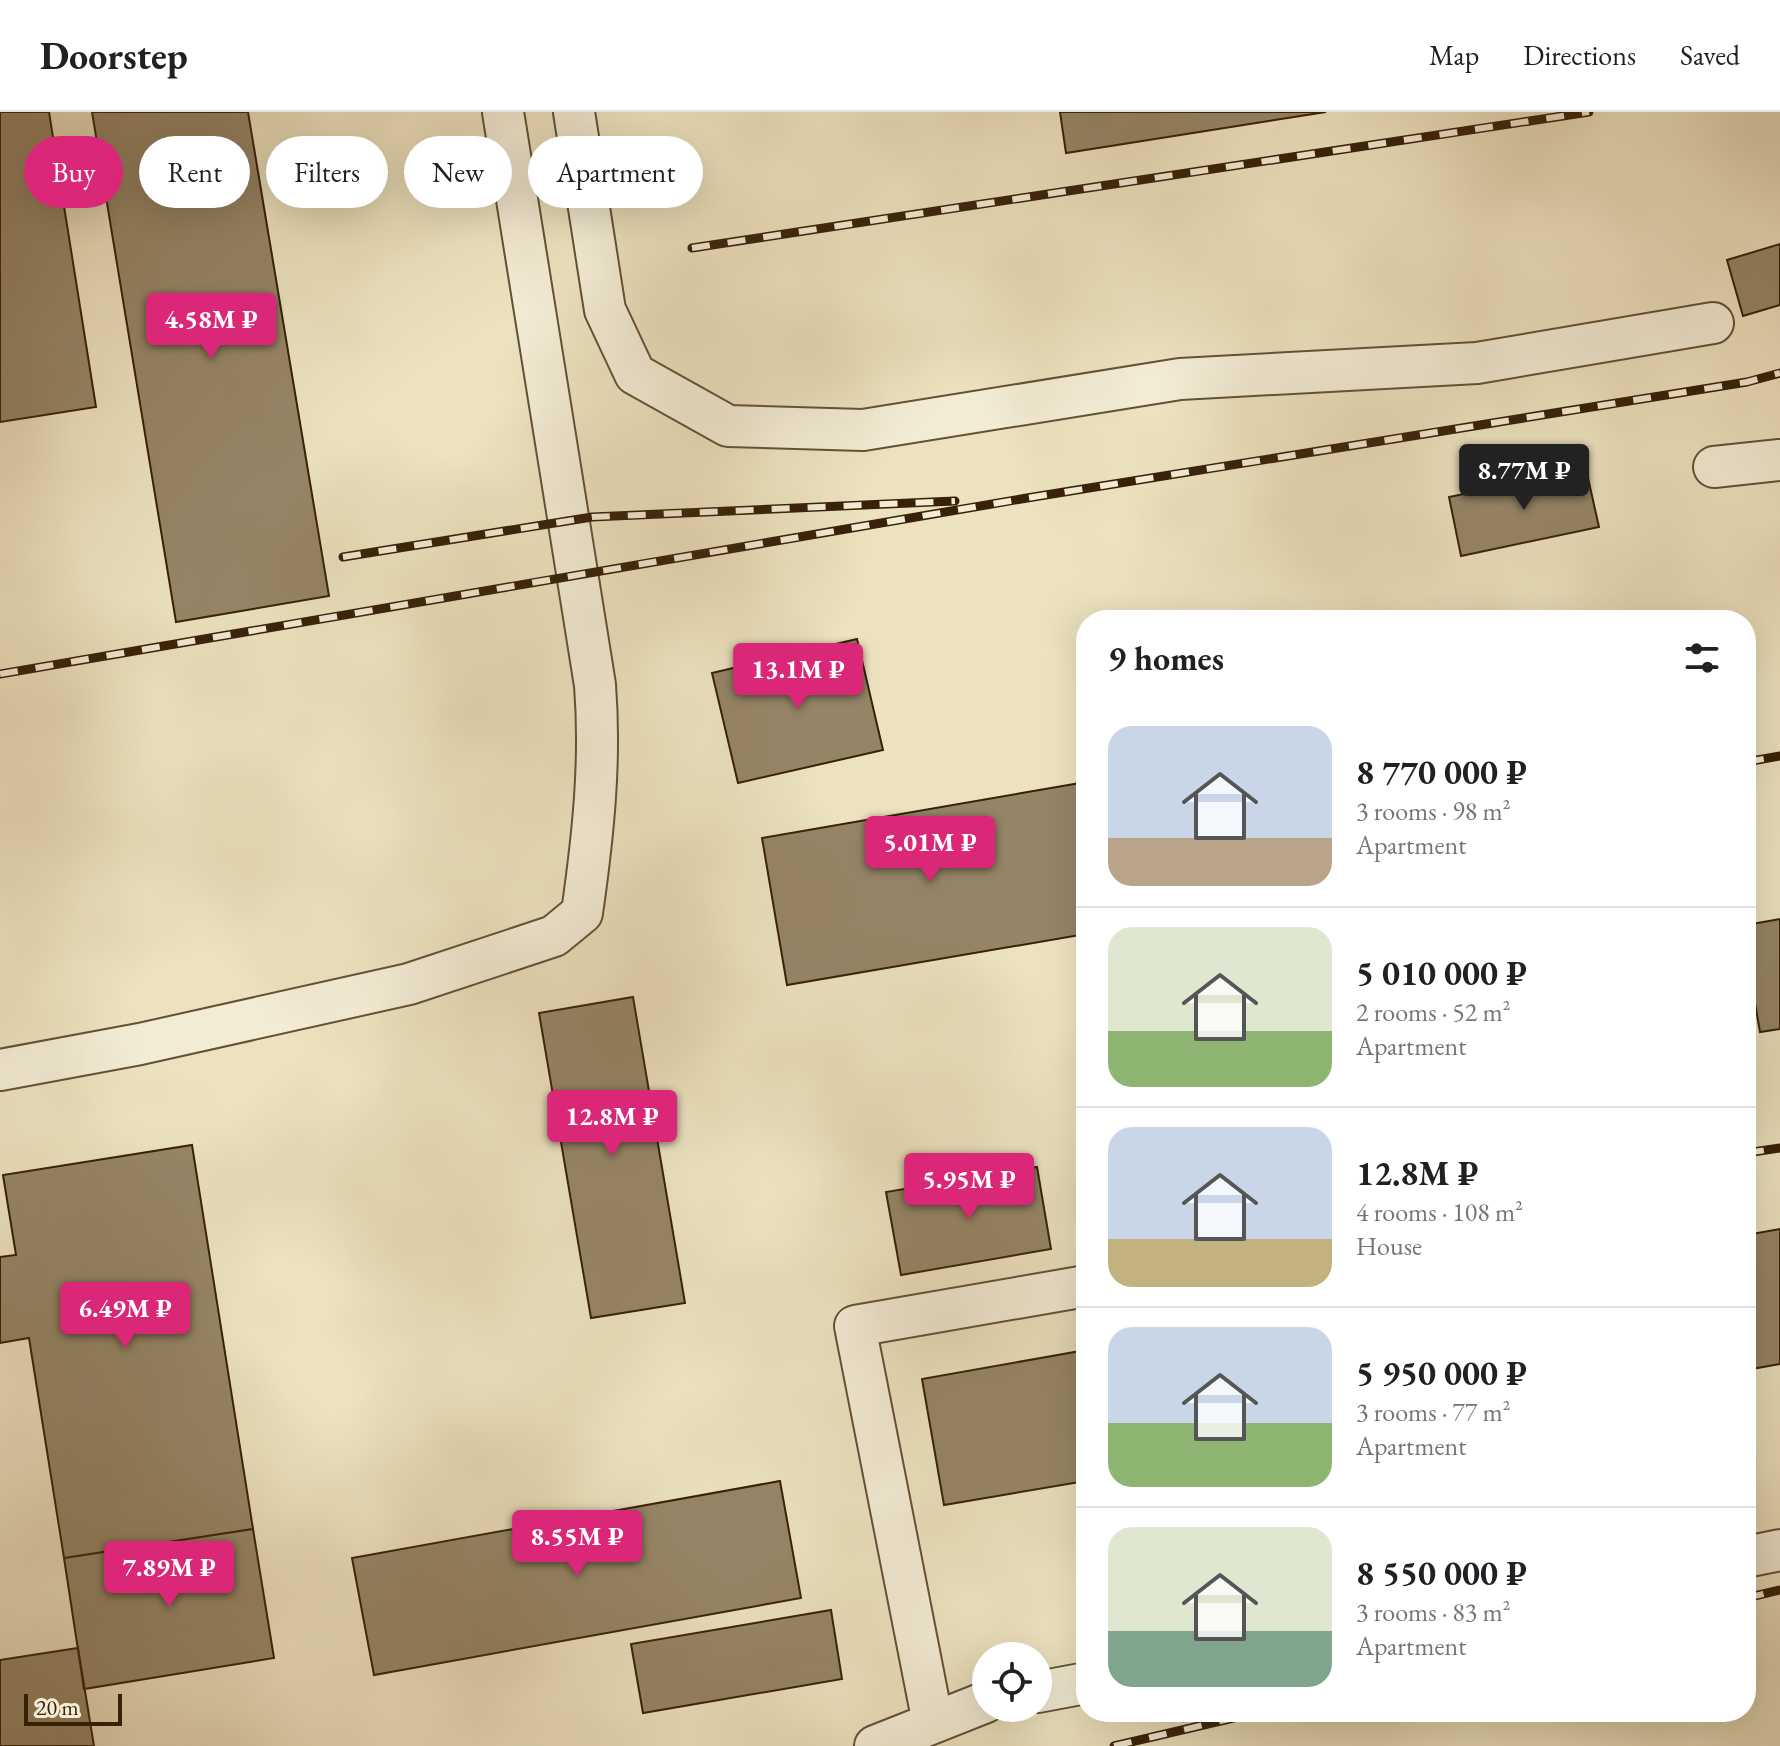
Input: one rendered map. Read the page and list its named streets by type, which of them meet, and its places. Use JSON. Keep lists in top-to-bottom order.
{
  "scale_bar": "20 m",
  "page": {
    "header": "Doorstep",
    "nav": ["Map", "Directions", "Saved"],
    "chip": [
      "Buy",
      "Rent",
      "Filters",
      "New",
      "Apartment"
    ],
    "price": [
      "4.58M ₽",
      "8.77M ₽",
      "13.1M ₽",
      "5.01M ₽",
      "12.8M ₽",
      "5.95M ₽",
      "6.49M ₽",
      "8.55M ₽",
      "7.89M ₽"
    ],
    "heading": "9 homes",
    "list": [
      {
        "name": "8 770 000 ₽",
        "note": "3 rooms · 98 m² · Apartment"
      },
      {
        "name": "5 010 000 ₽",
        "note": "2 rooms · 52 m² · Apartment"
      },
      {
        "name": "12.8M ₽",
        "note": "4 rooms · 108 m² · House"
      },
      {
        "name": "5 950 000 ₽",
        "note": "3 rooms · 77 m² · Apartment"
      },
      {
        "name": "8 550 000 ₽",
        "note": "3 rooms · 83 m² · Apartment"
      }
    ],
    "scale": "20 m"
  }
}
